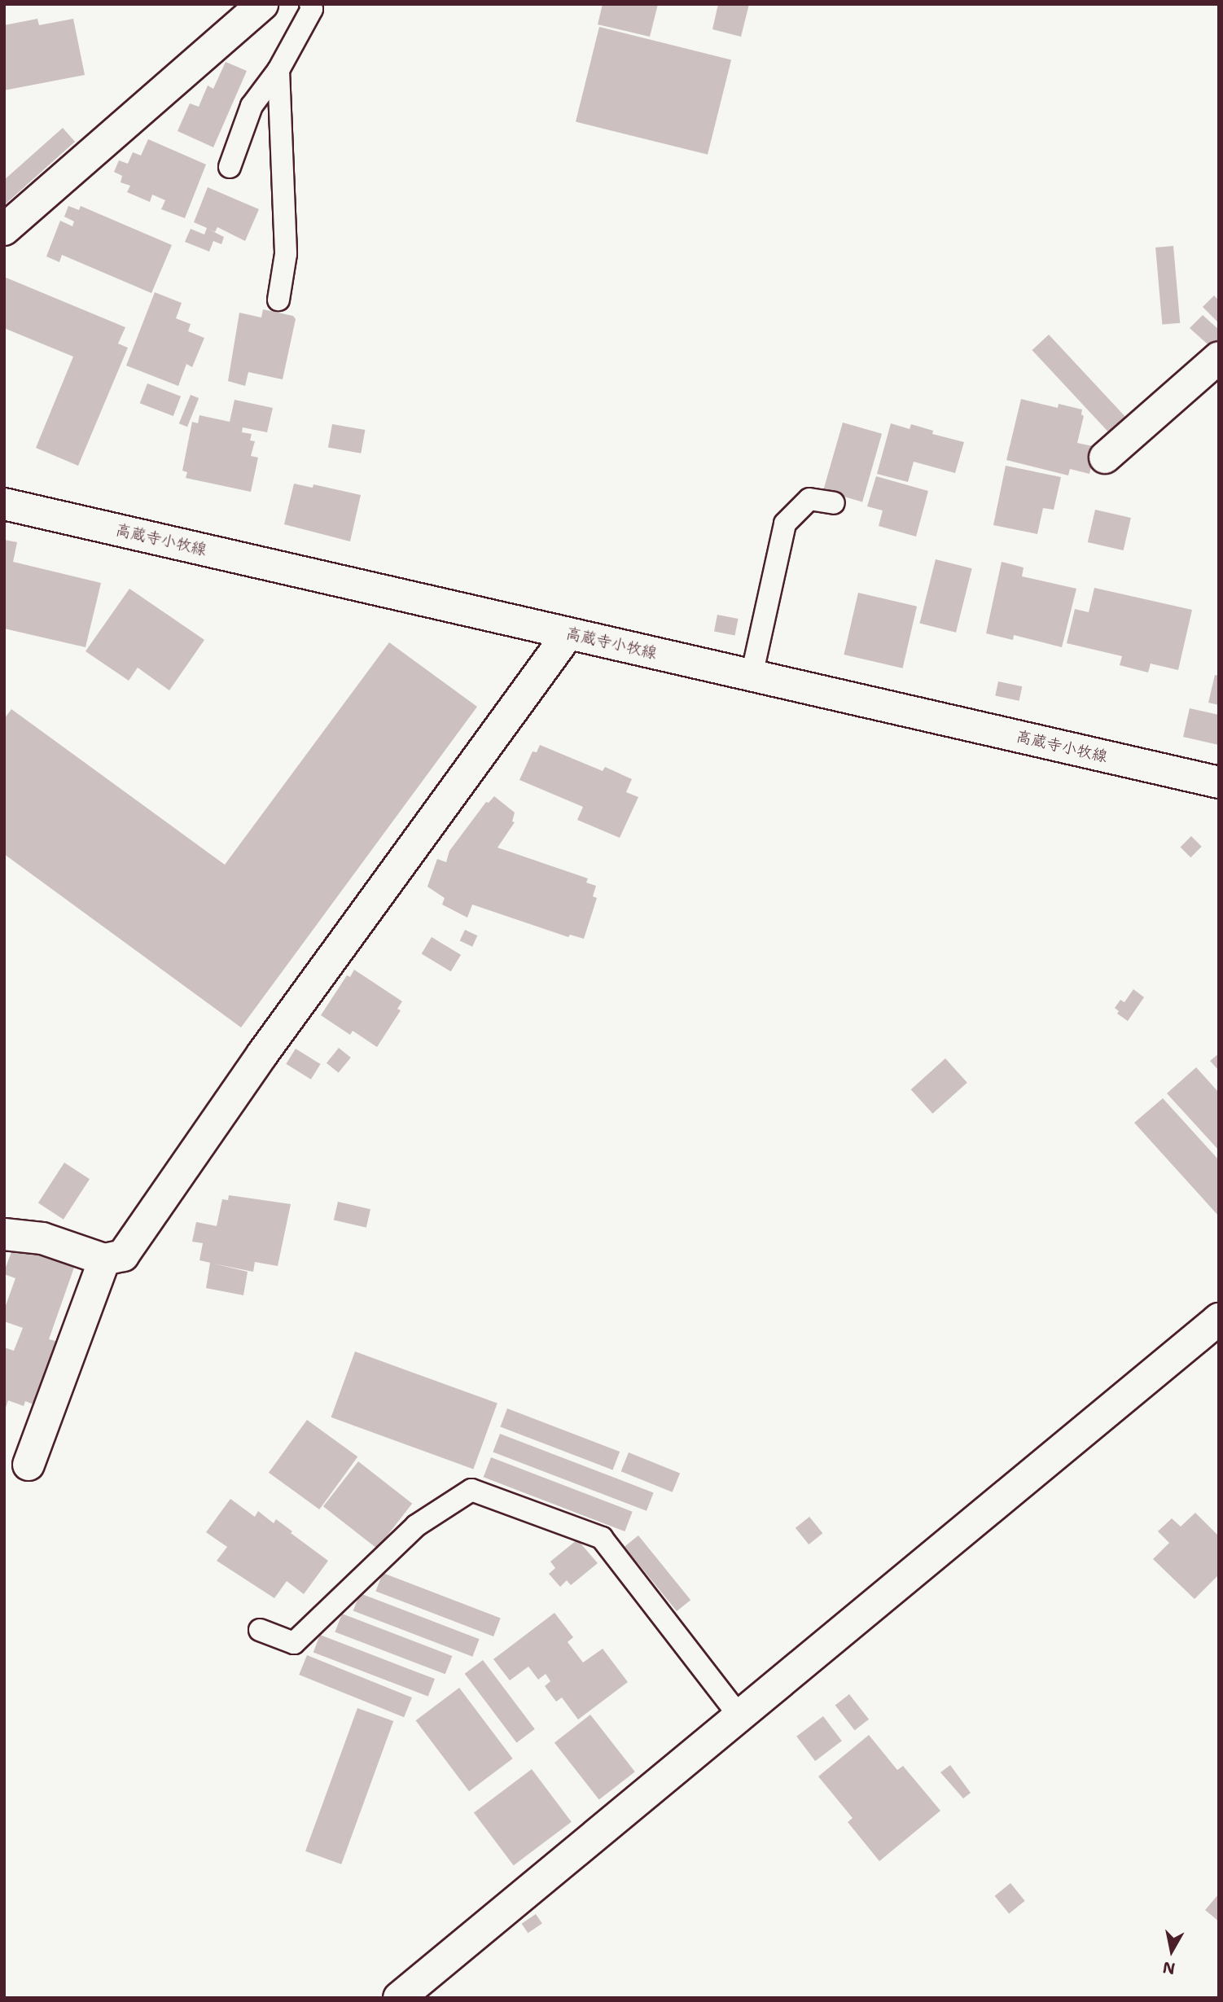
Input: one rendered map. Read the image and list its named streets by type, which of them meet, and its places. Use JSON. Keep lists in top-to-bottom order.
{
  "streets": {
    "street": ["高蔵寺小牧線"]
  },
  "north": "bottom"
}
